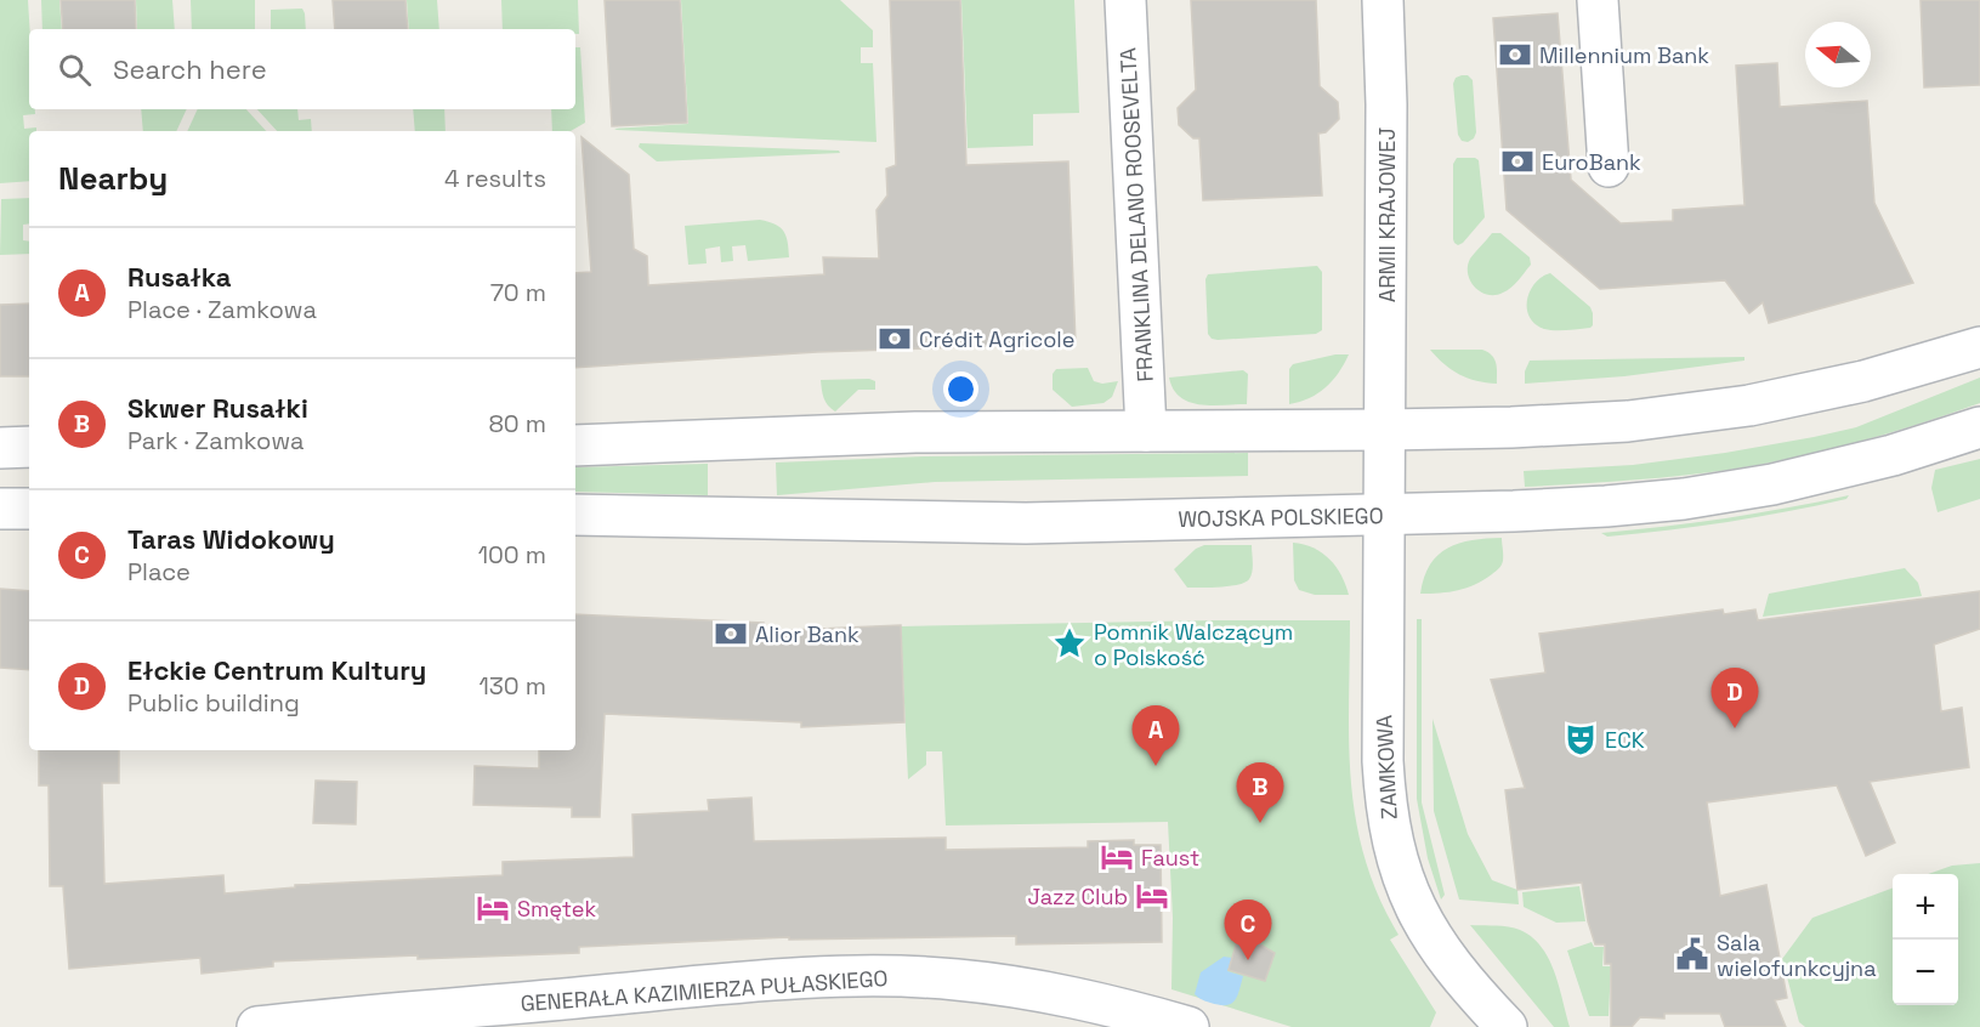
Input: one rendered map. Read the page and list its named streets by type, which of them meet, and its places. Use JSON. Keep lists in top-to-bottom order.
{
  "streets": {
    "street": [
      "FRANKLINA DELANO ROOSEVELTA",
      "ARMII KRAJOWEJ",
      "WOJSKA POLSKIEGO",
      "ZAMKOWA",
      "GENERAŁA KAZIMIERZA PUŁASKIEGO"
    ]
  },
  "crossings": [
    ["ARMII KRAJOWEJ", "WOJSKA POLSKIEGO"],
    ["ARMII KRAJOWEJ", "ZAMKOWA"],
    ["WOJSKA POLSKIEGO", "ZAMKOWA"]
  ],
  "places": {
    "bank": [
      "Millennium Bank",
      "EuroBank",
      "Crédit Agricole",
      "Alior Bank"
    ],
    "place": ["Pomnik Walczącym o Polskość"],
    "theatre": ["ECK"],
    "hotel": ["Faust", "Jazz Club", "Smętek"],
    "public building": ["Sala wielofunkcyjna"]
  },
  "north": "left",
  "page": {
    "search": "Search here",
    "heading": ["Nearby", "4 results"],
    "list": [
      {
        "mark": "A",
        "name": "Rusałka",
        "note": "Place · Zamkowa",
        "value": "70 m"
      },
      {
        "mark": "B",
        "name": "Skwer Rusałki",
        "note": "Park · Zamkowa",
        "value": "80 m"
      },
      {
        "mark": "C",
        "name": "Taras Widokowy",
        "note": "Place",
        "value": "100 m"
      },
      {
        "mark": "D",
        "name": "Ełckie Centrum Kultury",
        "note": "Public building",
        "value": "130 m"
      }
    ],
    "pins": [
      "D",
      "A",
      "B",
      "C"
    ],
    "map_buttons": ["+", "−"]
  }
}
